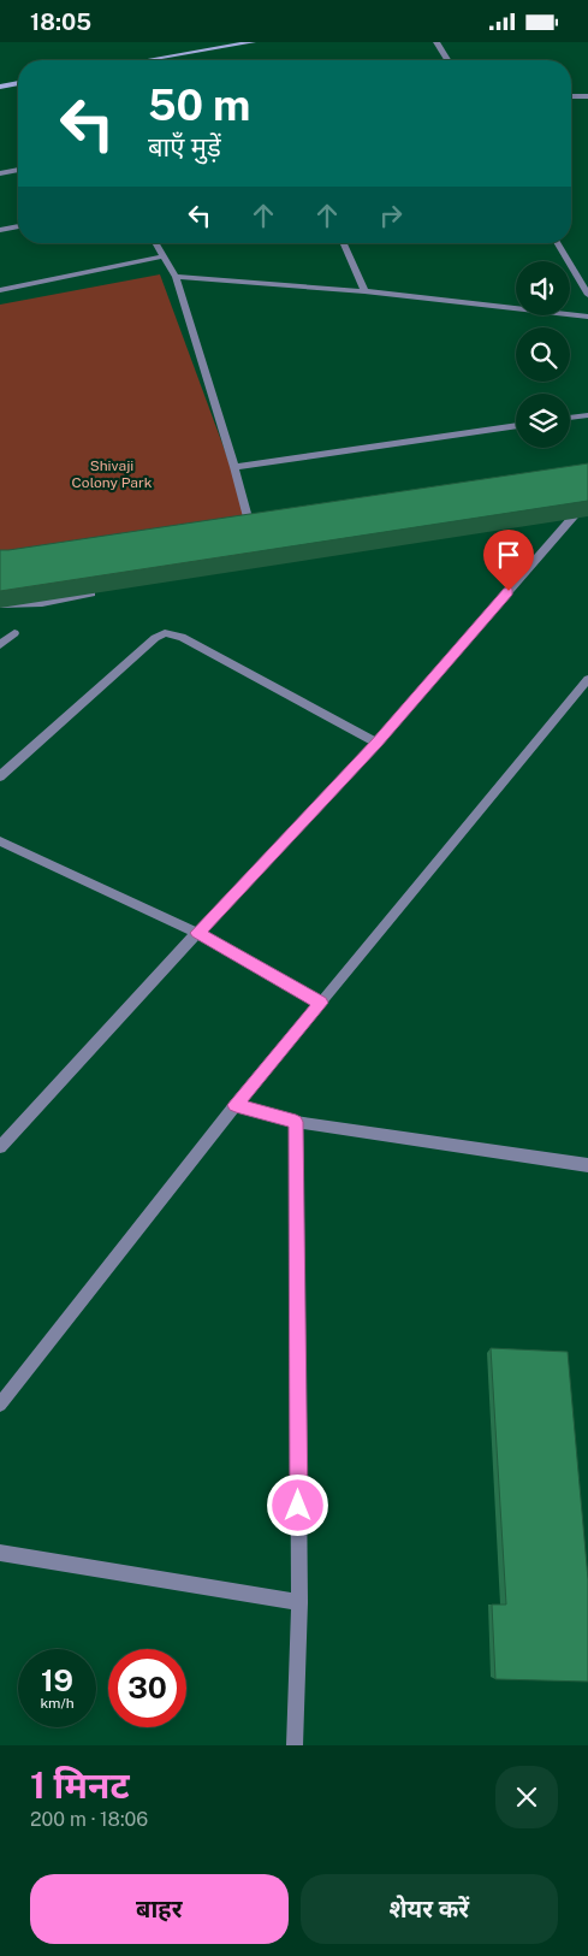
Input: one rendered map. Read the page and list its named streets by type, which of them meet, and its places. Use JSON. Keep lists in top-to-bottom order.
{
  "parks": ["Shivaji Colony Park"],
  "page": {
    "status": "18:05",
    "turn": ["50 m", "बाएँ मुड़ें"],
    "speed": "19 km/h",
    "limit": "30",
    "heading": ["1 मिनट", "200 m · 18:06"],
    "buttons": ["बाहर", "शेयर करें"]
  }
}
